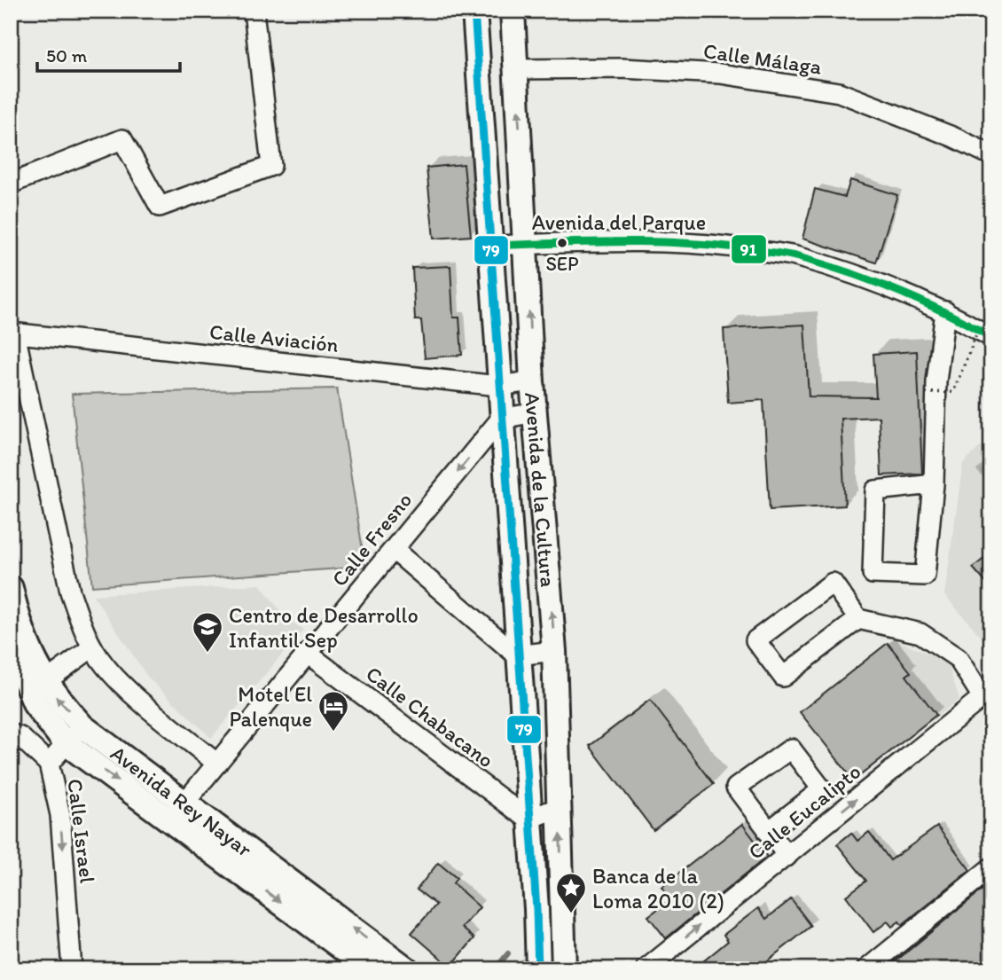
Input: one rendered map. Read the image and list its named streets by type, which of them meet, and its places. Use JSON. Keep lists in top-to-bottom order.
{
  "streets": {
    "main road": ["Avenida de la Cultura", "Avenida Rey Nayar"],
    "street": [
      "Calle Málaga",
      "Avenida del Parque",
      "Calle Aviación",
      "Calle Fresno",
      "Calle Chabacano",
      "Calle Eucalipto",
      "Calle Israel"
    ]
  },
  "crossings": [
    ["Calle Málaga", "Avenida de la Cultura"],
    ["Avenida del Parque", "Avenida de la Cultura"],
    ["Calle Aviación", "Avenida de la Cultura"],
    ["Avenida de la Cultura", "Calle Fresno"],
    ["Avenida de la Cultura", "Calle Chabacano"],
    ["Calle Fresno", "Calle Chabacano"],
    ["Calle Fresno", "Avenida Rey Nayar"],
    ["Avenida Rey Nayar", "Calle Israel"]
  ],
  "one_way": ["Calle Israel"],
  "places": {
    "other": ["SEP"],
    "school or university": ["Centro de Desarrollo Infantil Sep"],
    "hotel": ["Motel El Palenque"],
    "place": ["Banca de la Loma 2010 (2)"]
  },
  "lines": ["transit line 79", "transit line 91"],
  "scale_bar": "50 m"
}
